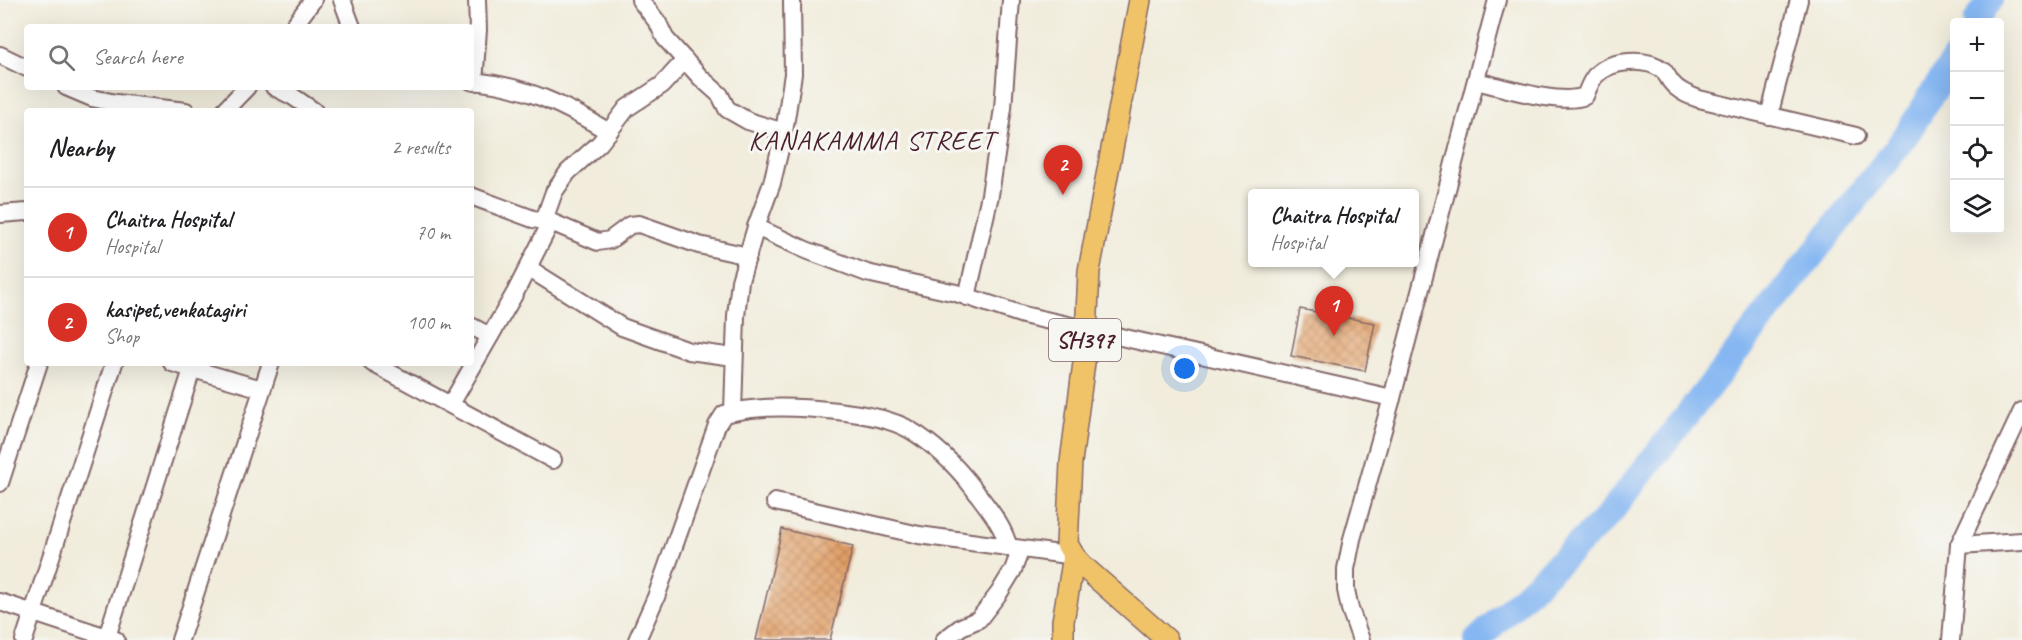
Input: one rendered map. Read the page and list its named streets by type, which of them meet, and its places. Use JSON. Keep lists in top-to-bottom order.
{
  "streets": {
    "main road": ["SH397"]
  },
  "districts": ["KANAKAMMA STREET"],
  "page": {
    "map_buttons": ["+", "−"],
    "search": "Search here",
    "heading": ["Nearby", "2 results"],
    "pins": ["2", "1"],
    "list": [
      {
        "mark": "1",
        "name": "Chaitra Hospital",
        "note": "Hospital",
        "value": "70 m"
      },
      {
        "mark": "2",
        "name": "kasipet,venkatagiri",
        "note": "Shop",
        "value": "100 m"
      }
    ],
    "popup": ["Chaitra Hospital", "Hospital"]
  }
}
